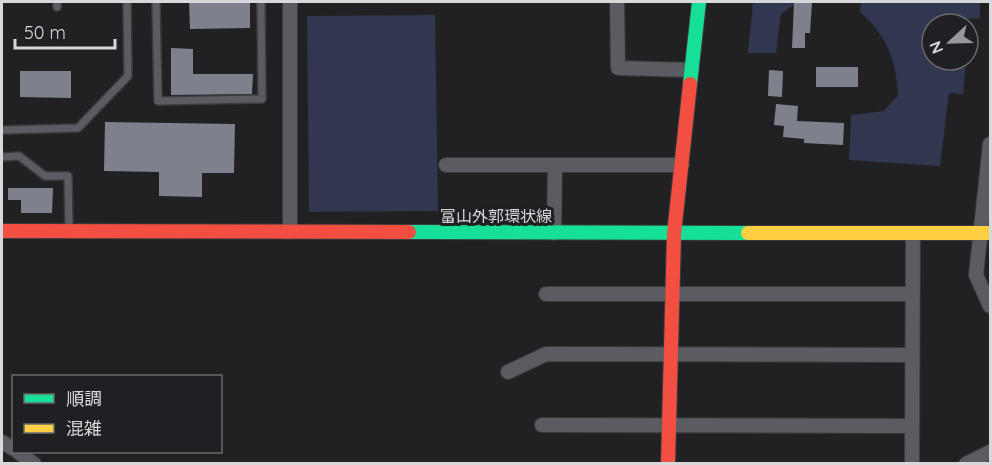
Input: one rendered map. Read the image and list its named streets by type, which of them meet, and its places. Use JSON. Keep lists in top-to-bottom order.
{
  "streets": {
    "main road": ["富山外郭環状線"]
  },
  "legend": ["順調", "混雑"],
  "scale_bar": "50 m",
  "north": "left"
}
